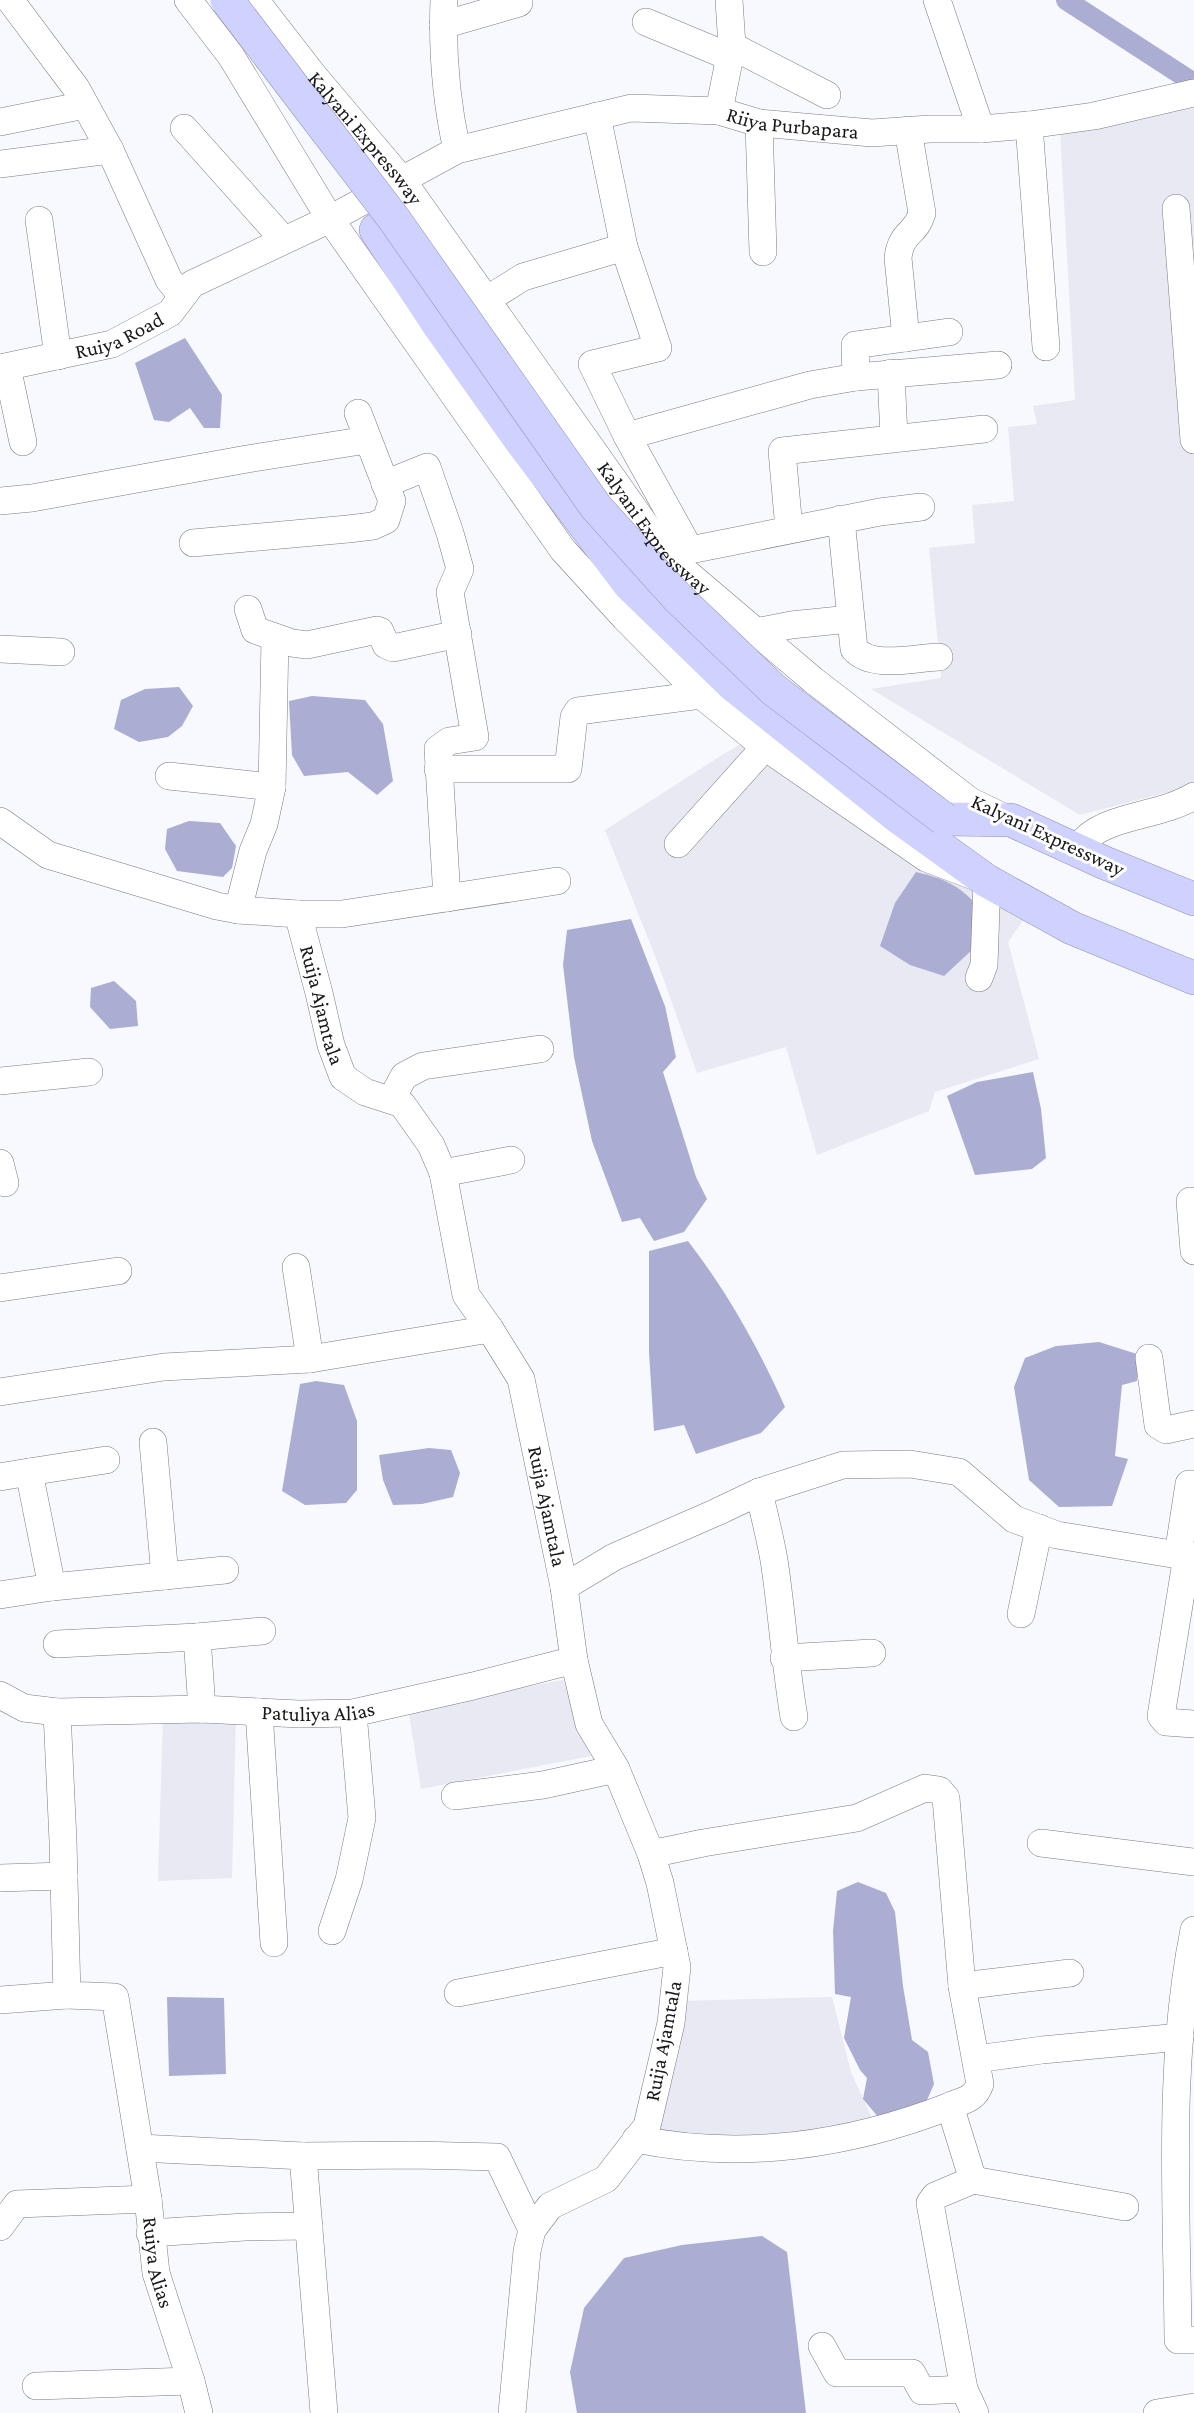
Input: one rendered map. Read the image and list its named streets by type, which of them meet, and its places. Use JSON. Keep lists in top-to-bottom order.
{
  "streets": {
    "highway": ["Kalyani Expressway"],
    "street": [
      "Riiya Purbapara",
      "Ruiya Road",
      "Ruija Ajamtala",
      "Patuliya Alias",
      "Ruiya Alias"
    ]
  },
  "crossings": [
    ["Riiya Purbapara", "Kalyani Expressway"],
    ["Riiya Purbapara", "Ruiya Road"],
    ["Kalyani Expressway", "Ruiya Road"],
    ["Ruija Ajamtala", "Patuliya Alias"]
  ]
}
